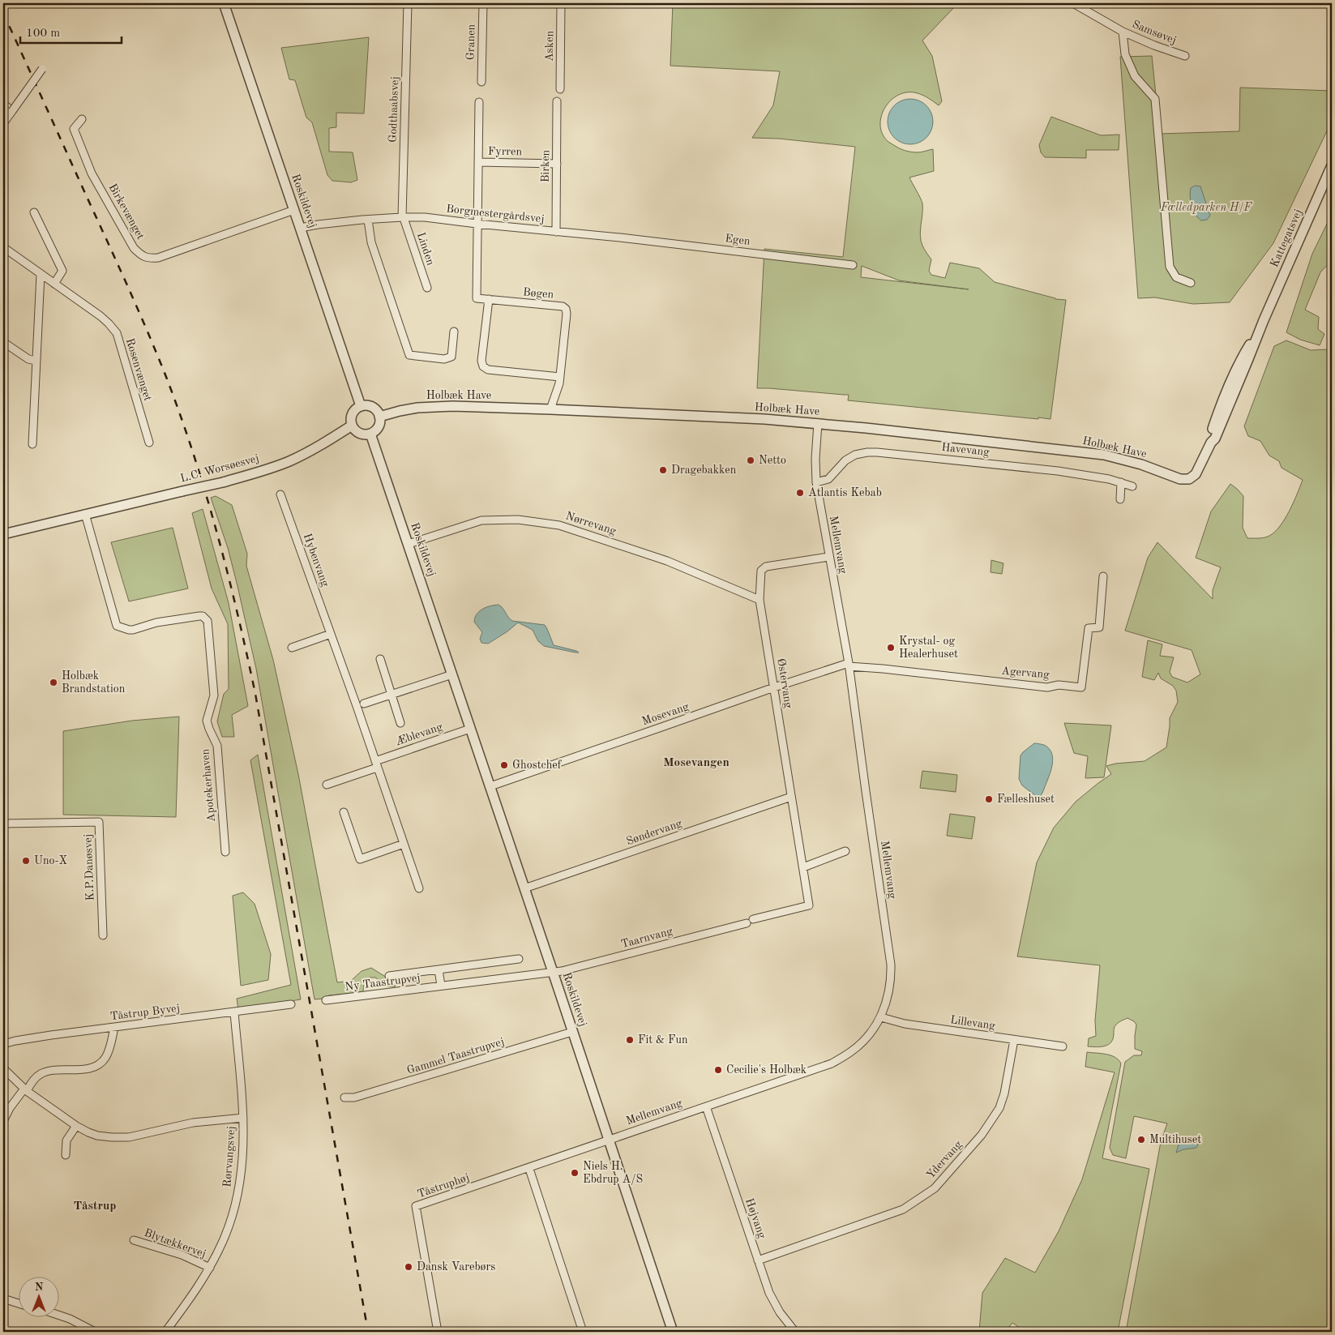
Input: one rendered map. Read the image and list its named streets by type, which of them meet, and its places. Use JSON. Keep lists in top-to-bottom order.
{
  "streets": {
    "street": [
      "Samsøvej",
      "Granen",
      "Asken",
      "Godthaabsvej",
      "Fyrren",
      "Birken",
      "Roskildevej",
      "Birkevænget",
      "Borgmestergårdsvej",
      "Kattegatsvej",
      "Egen",
      "Linden",
      "Bøgen",
      "Rosenvænget",
      "Holbæk Have",
      "Havevang",
      "L.C. Worsøesvej",
      "Nørrevang",
      "Mellemvang",
      "Hybenvang",
      "Agervang",
      "Østervang",
      "Mosevang",
      "Æblevang",
      "Apotekerhaven",
      "Søndervang",
      "K.P.Danøsvej",
      "Taarnvang",
      "Ny Taastrupvej",
      "Tåstrup Byvej",
      "Lillevang",
      "Gammel Taastrupvej",
      "Rørvangsvej",
      "Ydervang",
      "Tåstruphøj",
      "Højvang",
      "Blytækkervej"
    ]
  },
  "crossings": [
    ["Godthaabsvej", "Borgmestergårdsvej"],
    ["Godthaabsvej", "Linden"],
    ["Fyrren", "Birken"],
    ["Fyrren", "Borgmestergårdsvej"],
    ["Birken", "Borgmestergårdsvej"],
    ["Roskildevej", "Birkevænget"],
    ["Roskildevej", "Borgmestergårdsvej"],
    ["Roskildevej", "Holbæk Have"],
    ["Roskildevej", "L.C. Worsøesvej"],
    ["Roskildevej", "Nørrevang"],
    ["Roskildevej", "Mellemvang"],
    ["Roskildevej", "Mosevang"],
    ["Roskildevej", "Æblevang"],
    ["Roskildevej", "Søndervang"],
    ["Roskildevej", "Taarnvang"],
    ["Roskildevej", "Ny Taastrupvej"],
    ["Roskildevej", "Gammel Taastrupvej"],
    ["Roskildevej", "Tåstruphøj"],
    ["Borgmestergårdsvej", "Egen"],
    ["Borgmestergårdsvej", "Linden"],
    ["Kattegatsvej", "Holbæk Have"],
    ["Bøgen", "Holbæk Have"],
    ["Holbæk Have", "L.C. Worsøesvej"],
    ["Holbæk Have", "Mellemvang"],
    ["Havevang", "Mellemvang"],
    ["L.C. Worsøesvej", "Apotekerhaven"],
    ["Nørrevang", "Østervang"],
    ["Mellemvang", "Agervang"],
    ["Mellemvang", "Østervang"],
    ["Mellemvang", "Mosevang"],
    ["Mellemvang", "Lillevang"],
    ["Mellemvang", "Tåstruphøj"],
    ["Mellemvang", "Højvang"],
    ["Hybenvang", "Æblevang"],
    ["Agervang", "Mosevang"],
    ["Østervang", "Mosevang"],
    ["Østervang", "Søndervang"],
    ["Taarnvang", "Ny Taastrupvej"],
    ["Tåstrup Byvej", "Rørvangsvej"],
    ["Lillevang", "Ydervang"],
    ["Rørvangsvej", "Blytækkervej"],
    ["Ydervang", "Højvang"]
  ],
  "districts": ["Mosevangen", "Tåstrup"],
  "parks": ["Fælledparken H/F"],
  "places": [
    "Netto",
    "Dragebakken",
    "Atlantis Kebab",
    "Krystal- og Healerhuset",
    "Holbæk Brandstation",
    "Ghostchef",
    "Fælleshuset",
    "Uno-X",
    "Fit & Fun",
    "Cecilie's Holbæk",
    "Multihuset",
    "Niels H. Ebdrup A/S",
    "Dansk Varebørs"
  ],
  "scale_bar": "100 m",
  "north": "top"
}
